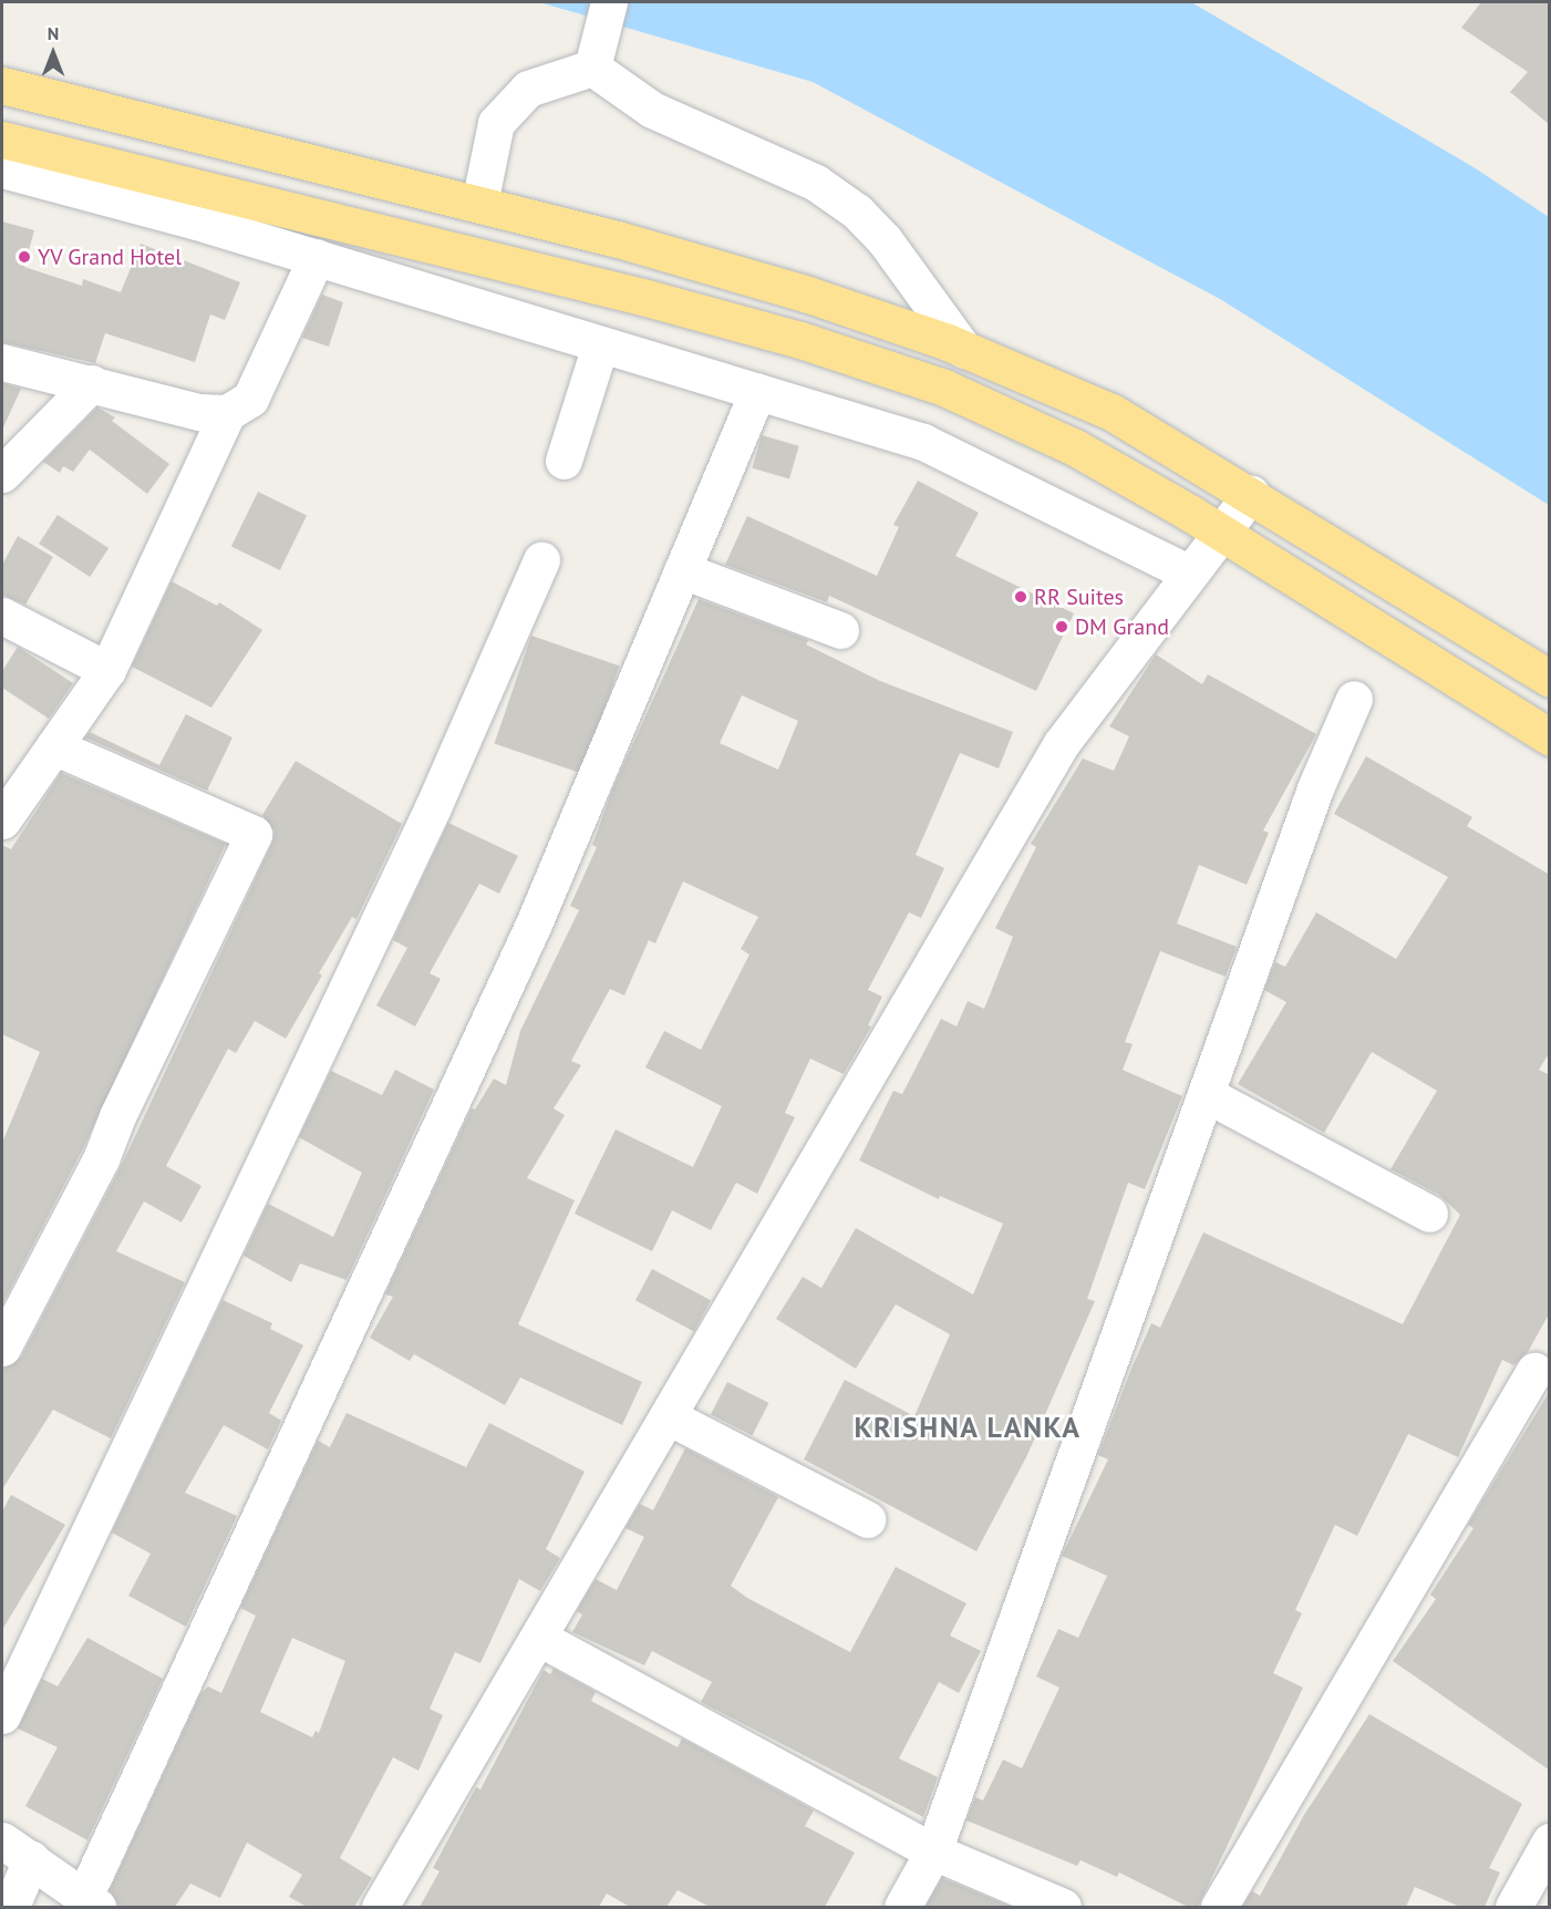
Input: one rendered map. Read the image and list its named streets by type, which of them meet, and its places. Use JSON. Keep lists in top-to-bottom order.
{
  "districts": ["KRISHNA LANKA"],
  "places": ["YV Grand Hotel", "RR Suites", "DM Grand"],
  "north": "top"
}
